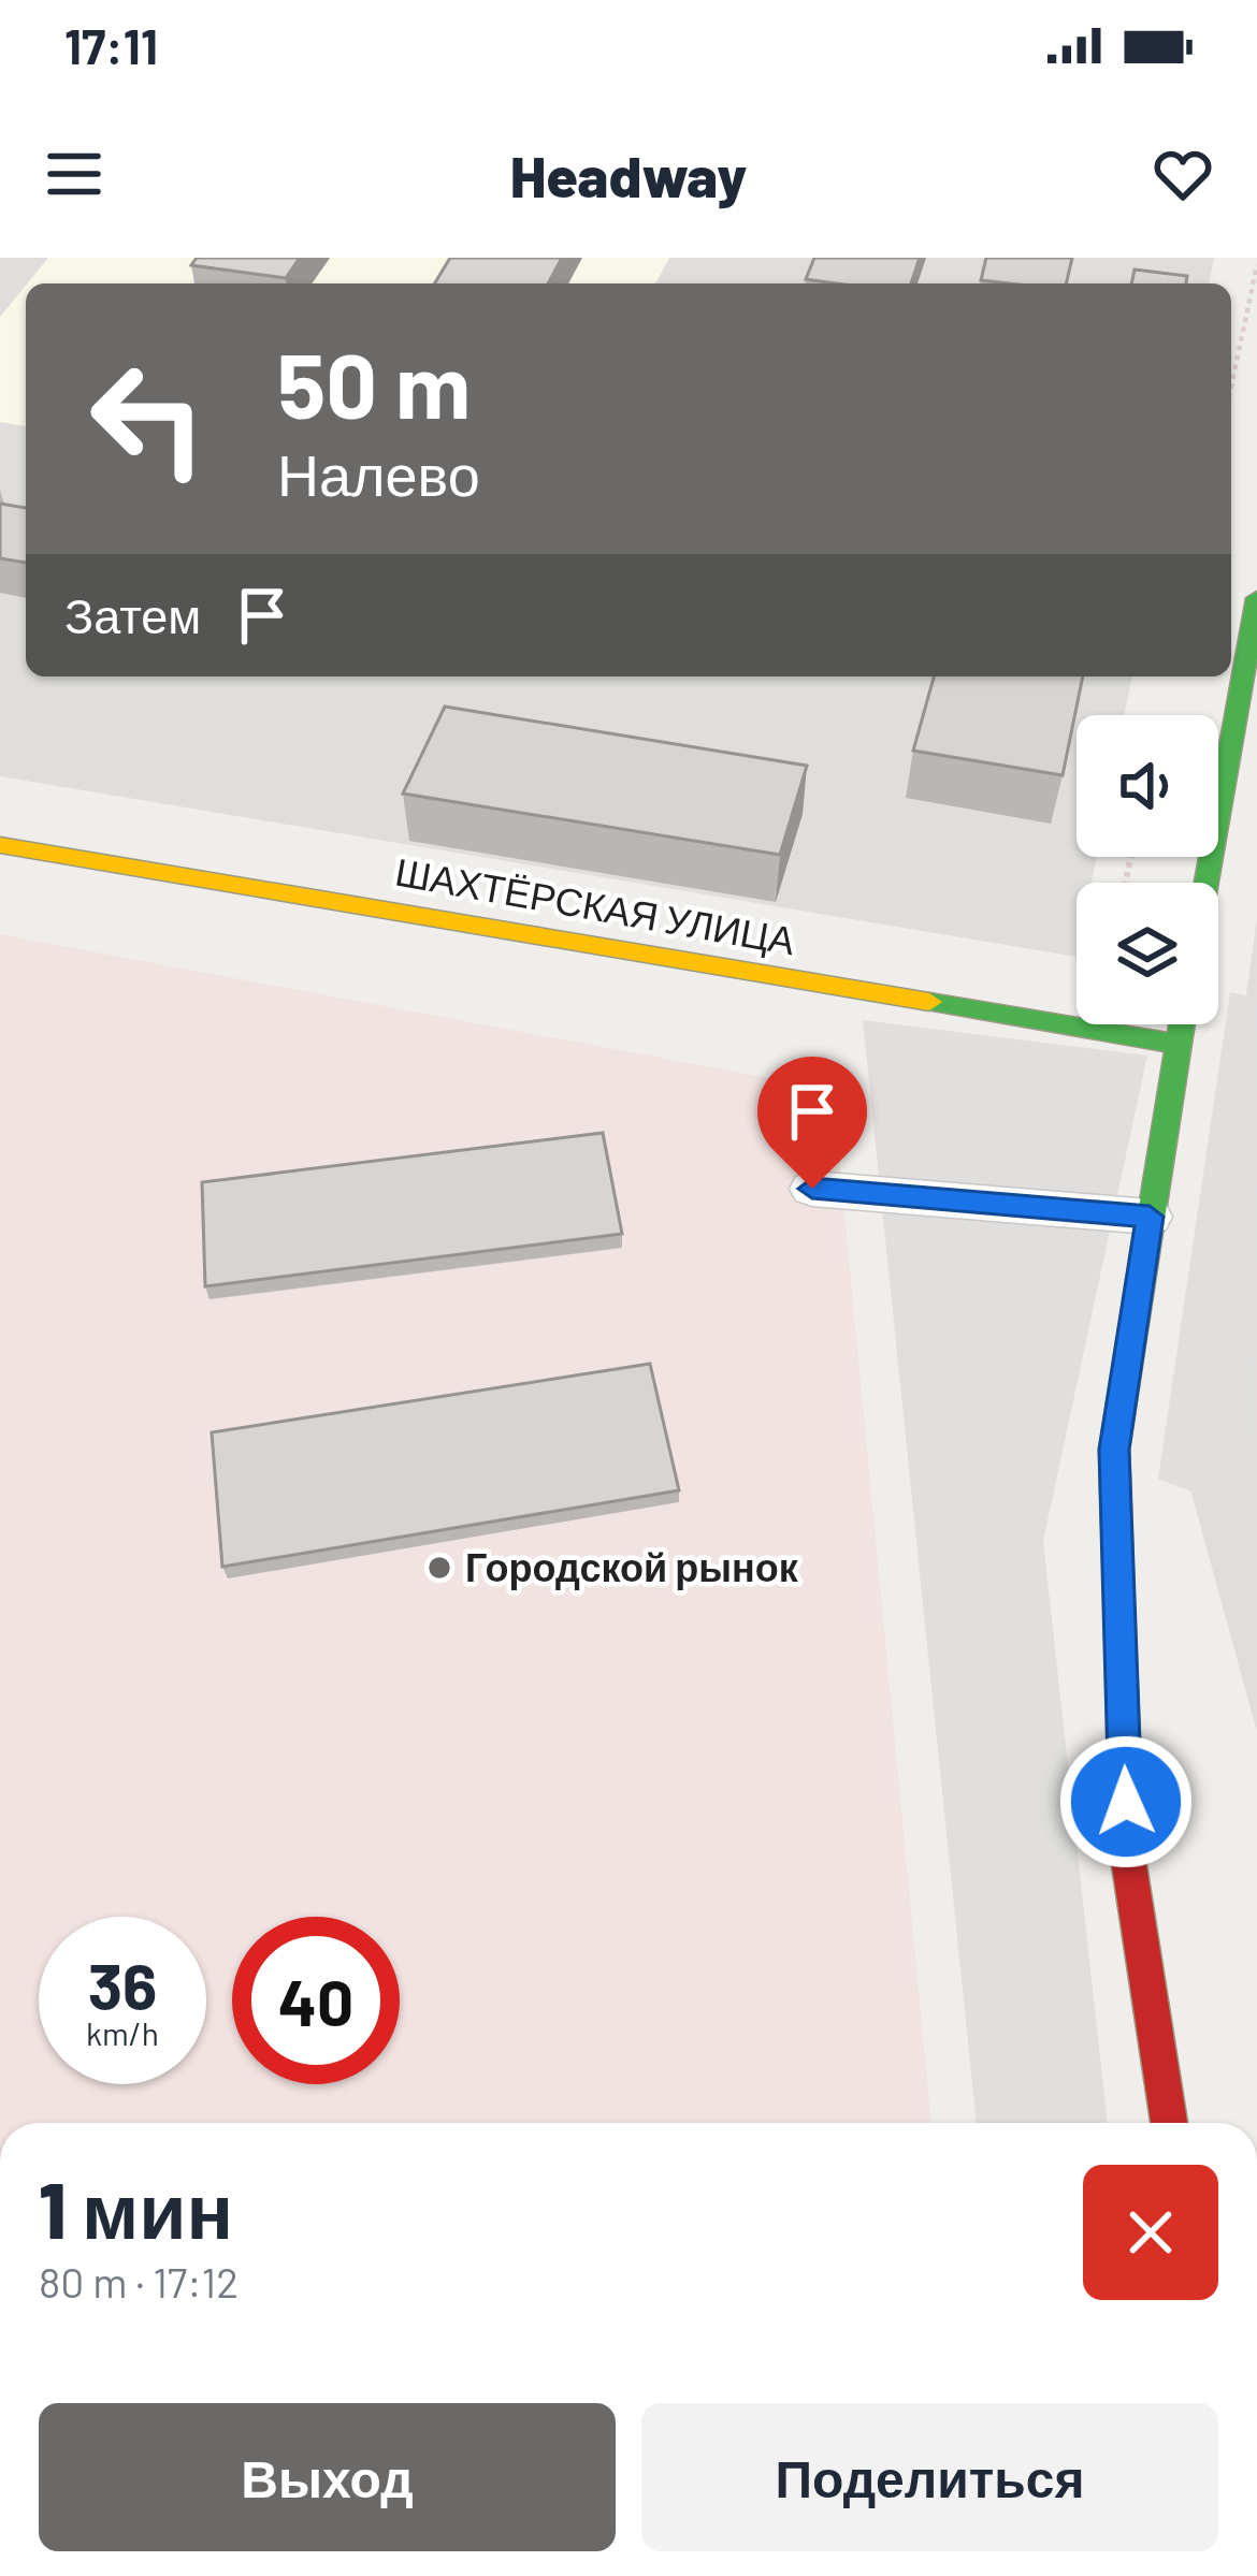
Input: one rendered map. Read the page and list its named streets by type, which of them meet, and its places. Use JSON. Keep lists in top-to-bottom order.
{
  "streets": {
    "street": ["ШАХТЁРСКАЯ УЛИЦА"]
  },
  "places": ["Городской рынок"],
  "page": {
    "status": "17:11",
    "header": "Headway",
    "turn": ["50 m", "Налево"],
    "then": "Затем",
    "speed": "36 km/h",
    "limit": "40",
    "heading": ["1 мин", "80 m · 17:12"],
    "buttons": ["Выход", "Поделиться"]
  }
}
